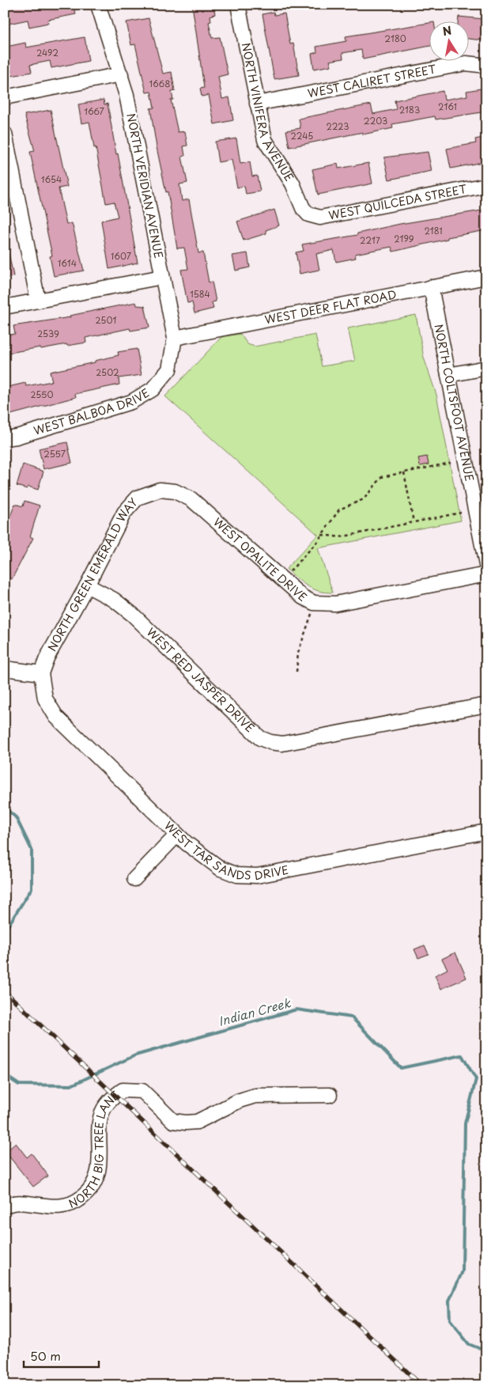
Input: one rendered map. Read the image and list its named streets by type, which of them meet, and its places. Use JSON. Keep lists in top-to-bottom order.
{
  "streets": {
    "street": [
      "WEST CALIRET STREET",
      "NORTH VINIFERA AVENUE",
      "NORTH VERIDIAN AVENUE",
      "WEST QUILCEDA STREET",
      "WEST DEER FLAT ROAD",
      "NORTH COLTSFOOT AVENUE",
      "WEST BALBOA DRIVE",
      "WEST OPALITE DRIVE",
      "NORTH GREEN EMERALD WAY",
      "WEST RED JASPER DRIVE",
      "WEST TAR SANDS DRIVE",
      "NORTH BIG TREE LANE"
    ]
  },
  "crossings": [
    ["WEST CALIRET STREET", "NORTH VINIFERA AVENUE"],
    ["NORTH VINIFERA AVENUE", "WEST QUILCEDA STREET"],
    ["NORTH VERIDIAN AVENUE", "WEST DEER FLAT ROAD"],
    ["NORTH VERIDIAN AVENUE", "WEST BALBOA DRIVE"],
    ["WEST DEER FLAT ROAD", "NORTH COLTSFOOT AVENUE"],
    ["WEST OPALITE DRIVE", "NORTH GREEN EMERALD WAY"],
    ["NORTH GREEN EMERALD WAY", "WEST RED JASPER DRIVE"],
    ["NORTH GREEN EMERALD WAY", "WEST TAR SANDS DRIVE"]
  ],
  "water": ["Indian Creek"],
  "house_numbers": [
    "2180",
    "2492",
    "1668",
    "2161",
    "2183",
    "1667",
    "2203",
    "2223",
    "2245",
    "1654",
    "2181",
    "2199",
    "2217",
    "1607",
    "1614",
    "1584",
    "2501",
    "2539",
    "2502",
    "2550",
    "2557"
  ],
  "scale_bar": "50 m",
  "north": "top"
}
